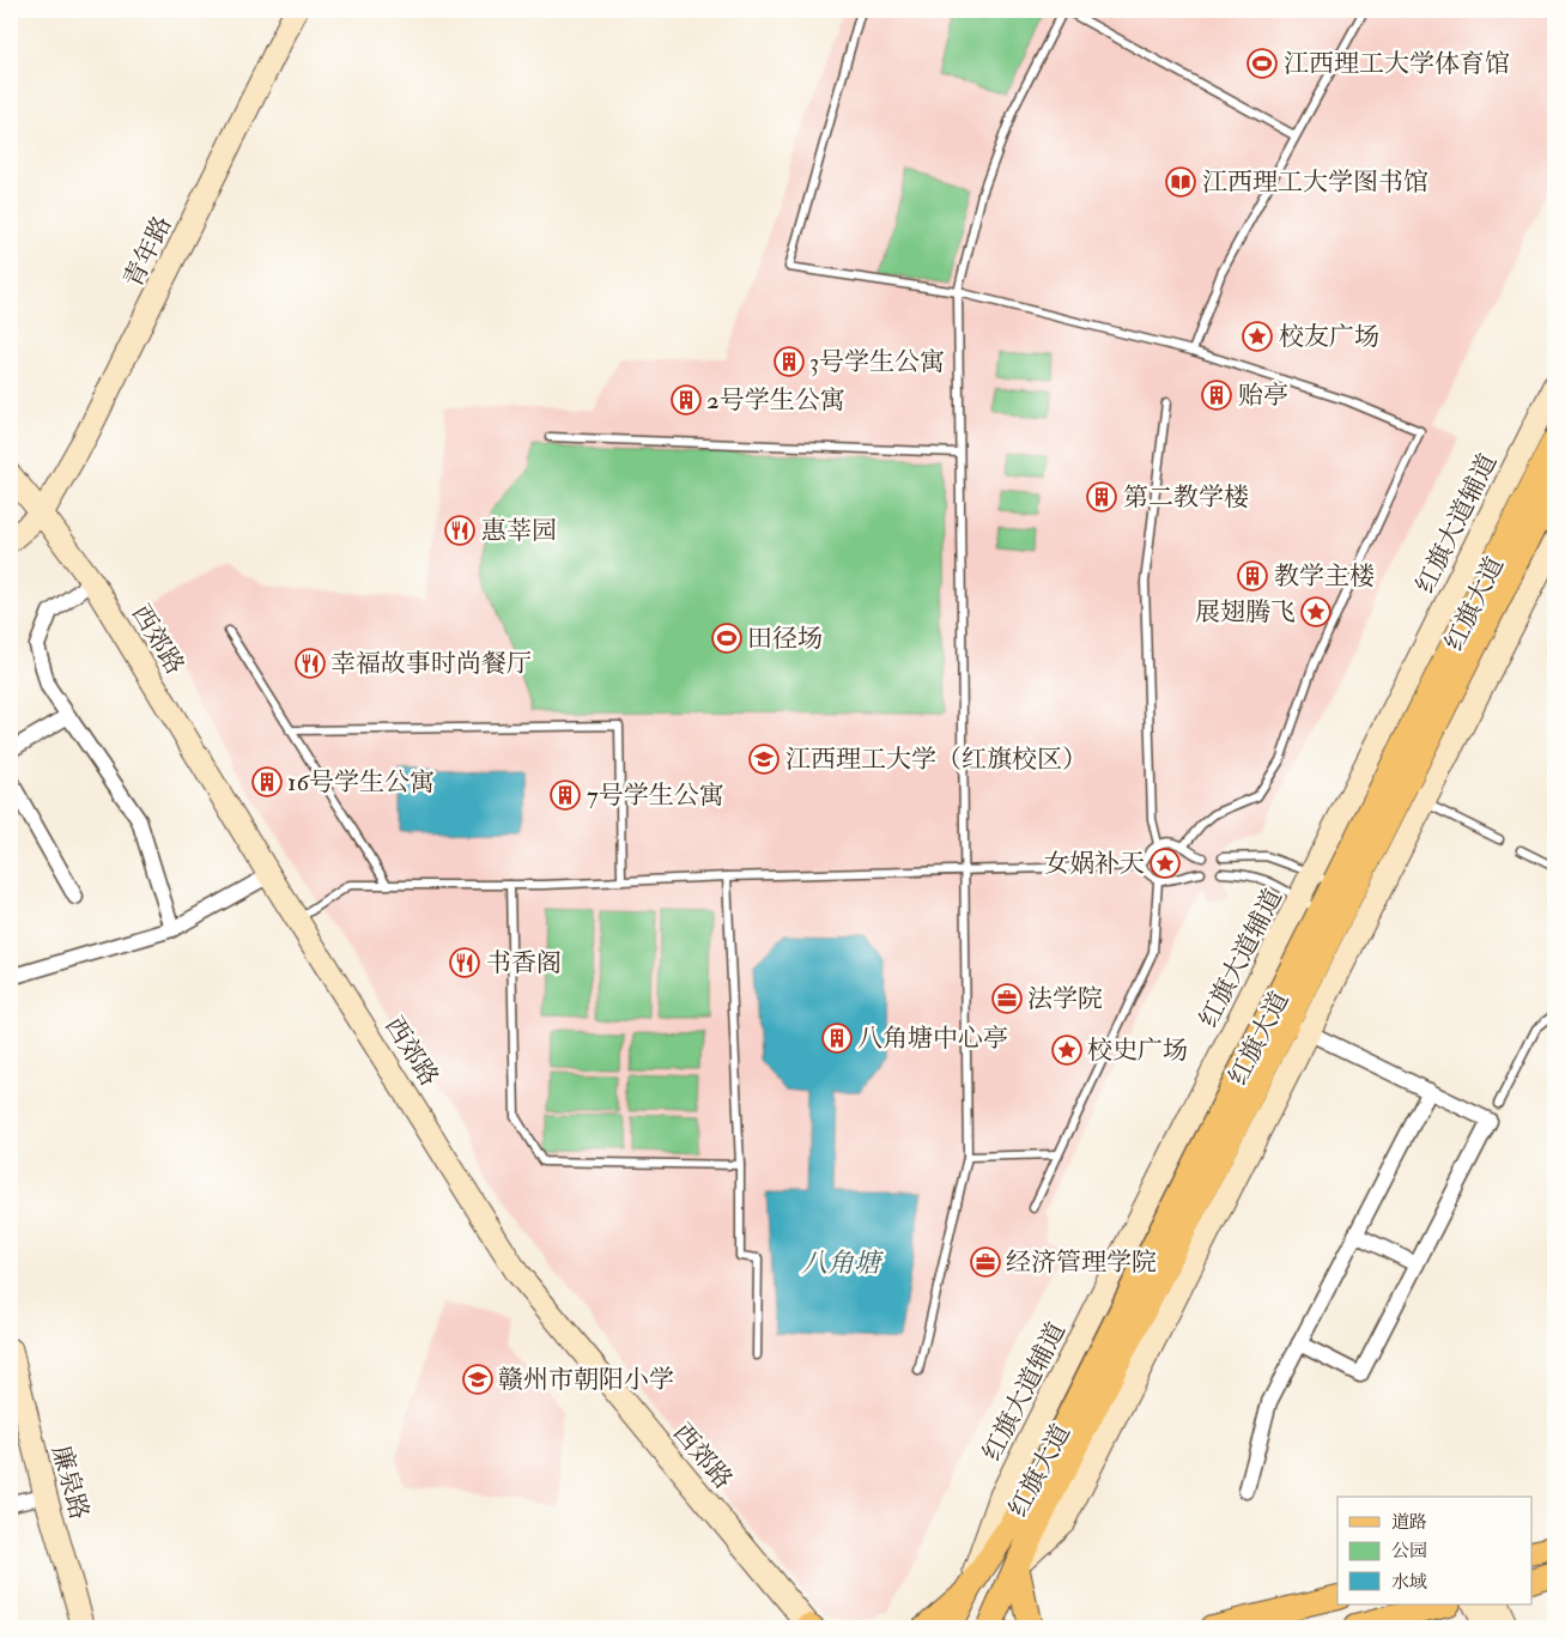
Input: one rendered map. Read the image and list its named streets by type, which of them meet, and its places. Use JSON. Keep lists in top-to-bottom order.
{
  "streets": {
    "main road": [
      "青年路",
      "红旗大道辅道",
      "红旗大道",
      "西郊路",
      "廉泉路"
    ]
  },
  "crossings": [
    ["青年路", "西郊路"],
    ["红旗大道辅道", "红旗大道"]
  ],
  "water": ["八角塘"],
  "places": {
    "sports": ["江西理工大学体育馆", "田径场"],
    "library": ["江西理工大学图书馆"],
    "place": [
      "校友广场",
      "展翅腾飞",
      "女娲补天",
      "校史广场"
    ],
    "building": [
      "3号学生公寓",
      "贻亭",
      "2号学生公寓",
      "第二教学楼",
      "教学主楼",
      "16号学生公寓",
      "7号学生公寓",
      "八角塘中心亭"
    ],
    "restaurant": ["惠莘园", "幸福故事时尚餐厅", "书香阁"],
    "school or university": ["江西理工大学（红旗校区）", "赣州市朝阳小学"],
    "office": ["法学院", "经济管理学院"]
  },
  "legend": ["道路", "公园", "水域"]
}
